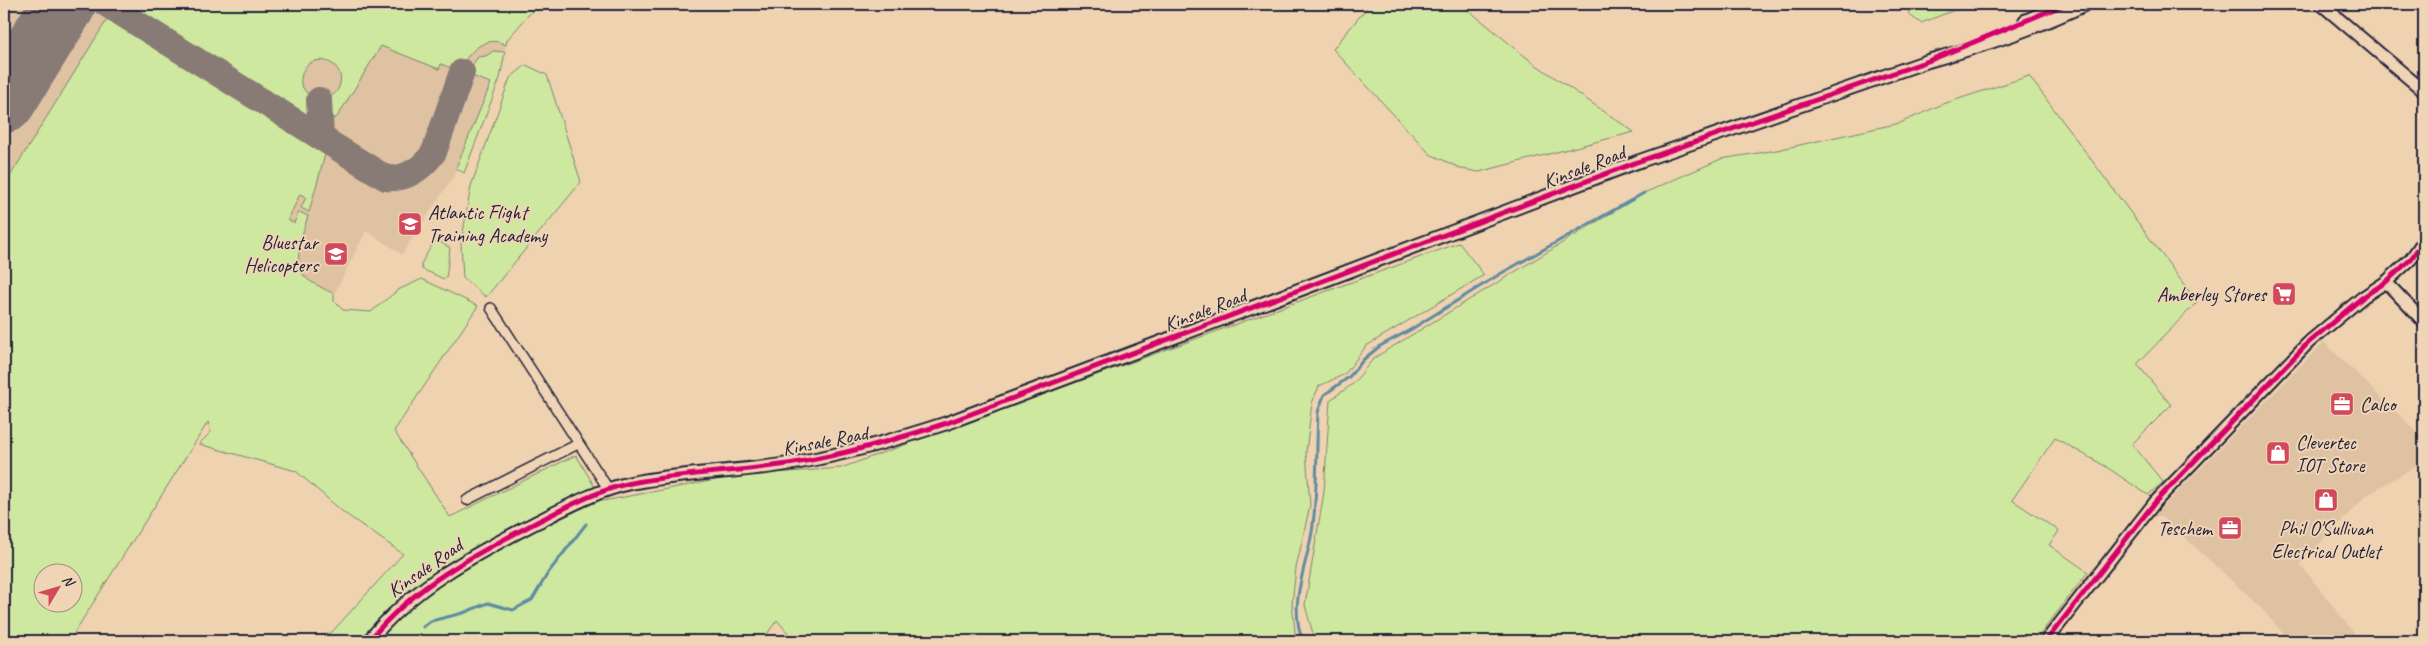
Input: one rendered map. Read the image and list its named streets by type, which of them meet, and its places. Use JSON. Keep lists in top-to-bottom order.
{
  "streets": {
    "main road": ["Kinsale Road"]
  },
  "places": {
    "school or university": ["Atlantic Flight Training Academy", "Bluestar Helicopters"],
    "supermarket": ["Amberley Stores"],
    "office": ["Calco", "Teschem"],
    "shop": ["Clevertec IOT Store", "Phil O'Sullivan Electrical Outlet"]
  },
  "north": "top right"
}
